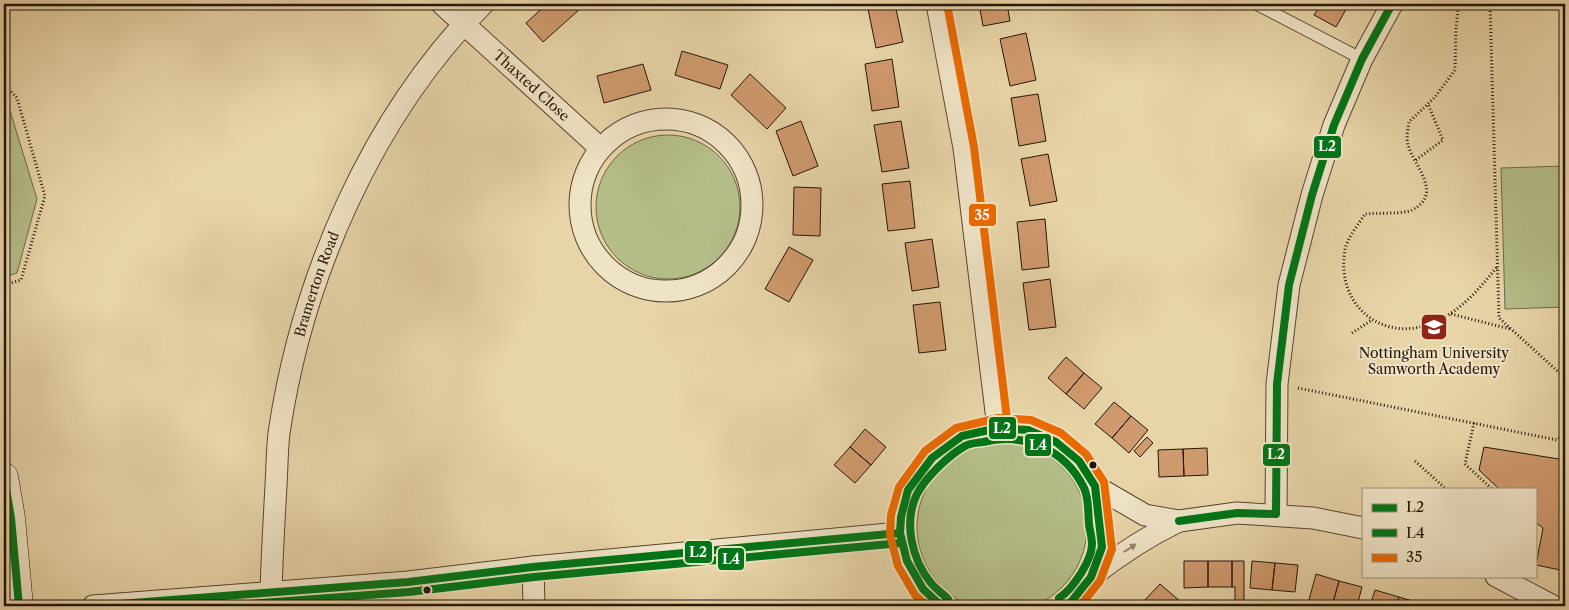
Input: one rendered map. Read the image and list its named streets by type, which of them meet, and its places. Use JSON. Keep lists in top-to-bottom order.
{
  "streets": {
    "street": ["Thaxted Close", "Bramerton Road"]
  },
  "crossings": [
    ["Thaxted Close", "Bramerton Road"]
  ],
  "places": {
    "school or university": ["Nottingham University Samworth Academy"]
  },
  "lines": ["transit line L2", "transit line 35", "transit line L4"],
  "legend": ["L2", "L4", "35"]
}
